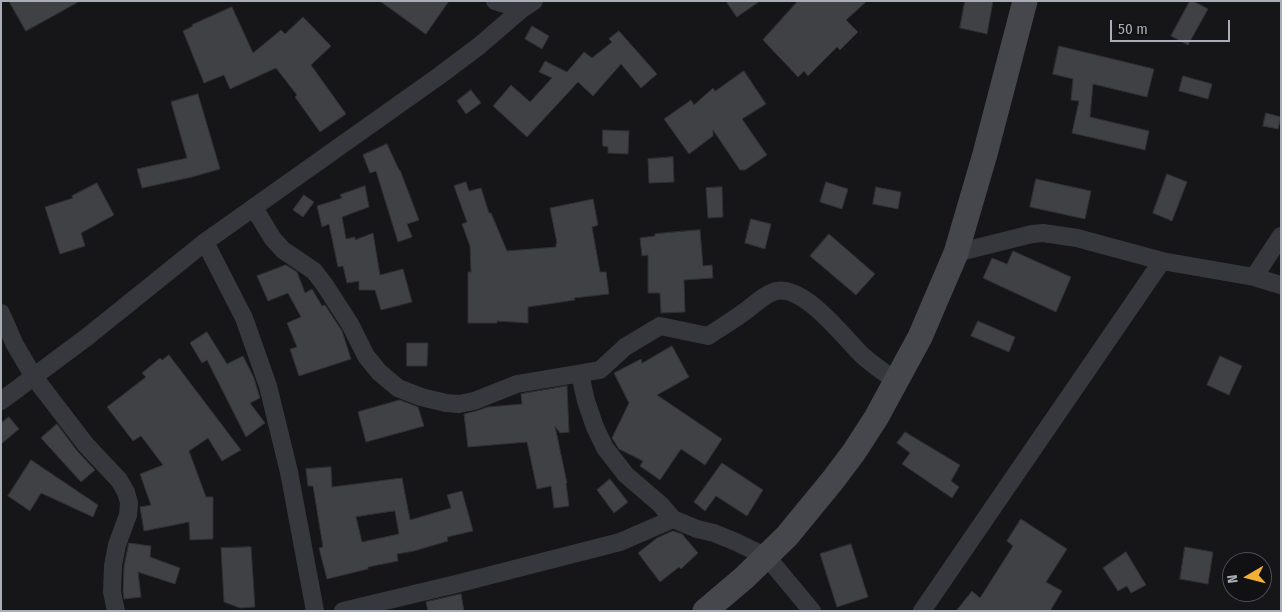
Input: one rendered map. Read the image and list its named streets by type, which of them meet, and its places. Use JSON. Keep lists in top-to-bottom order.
{
  "scale_bar": "50 m",
  "north": "left"
}
